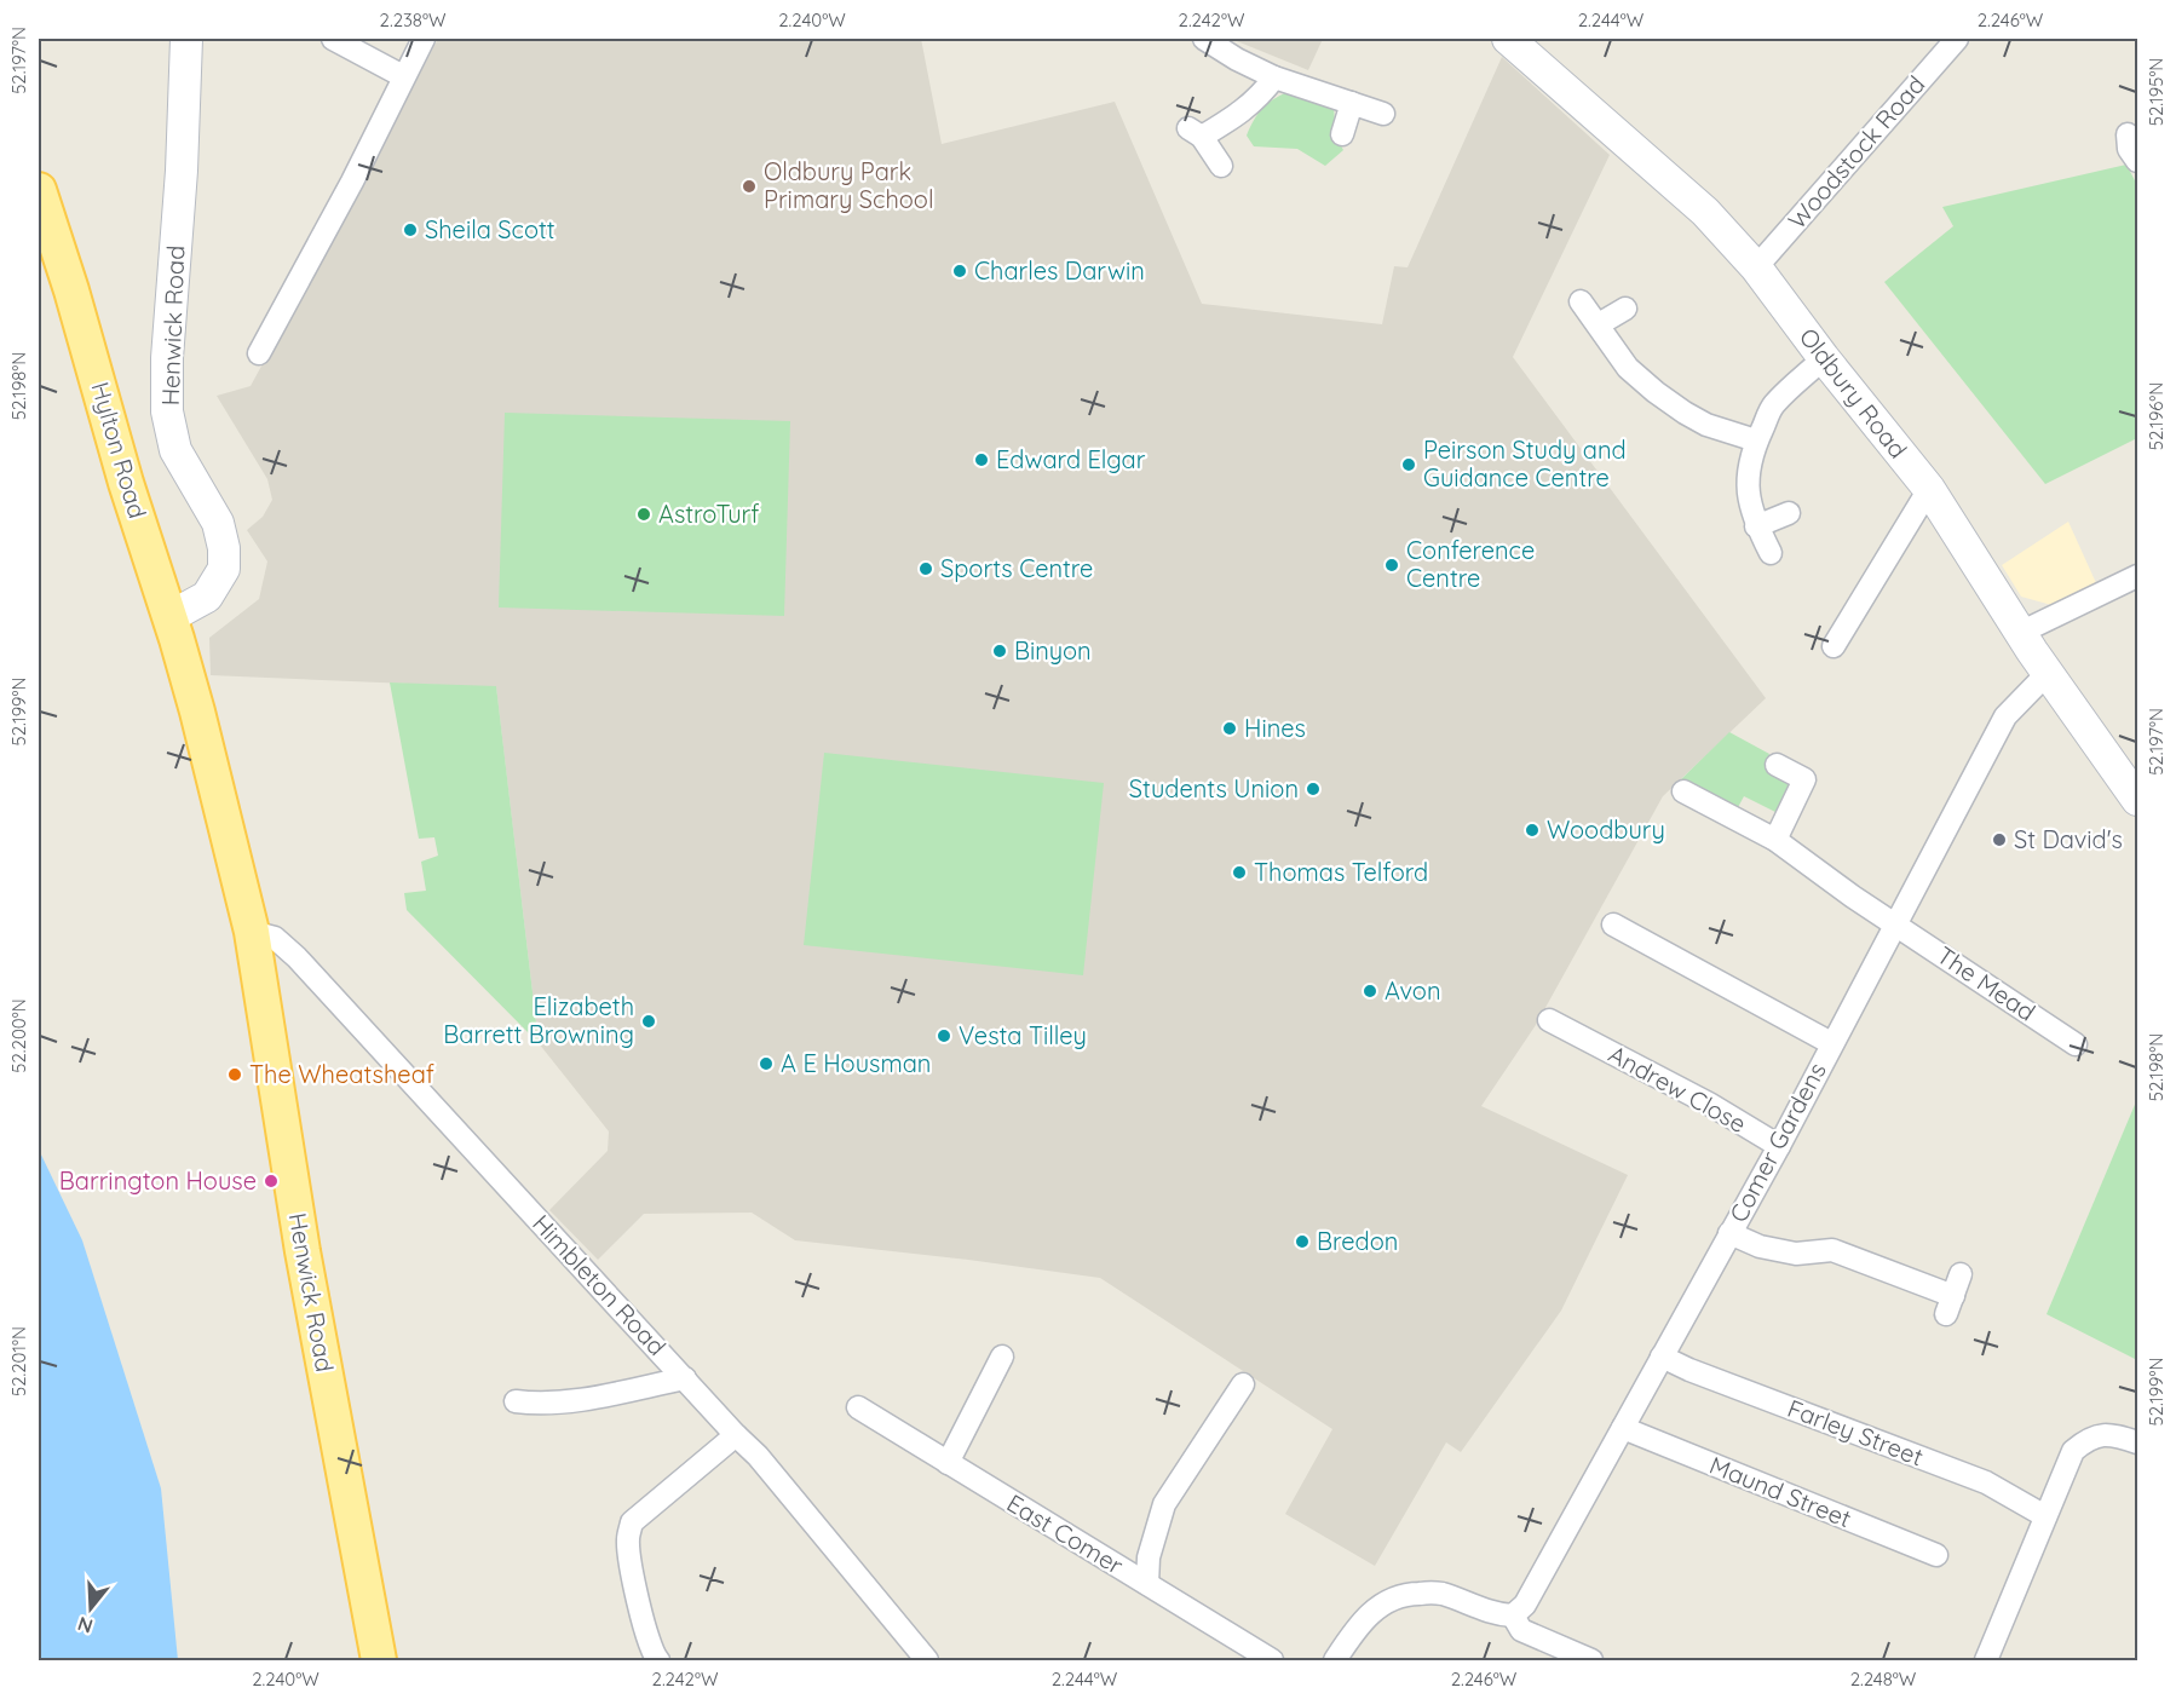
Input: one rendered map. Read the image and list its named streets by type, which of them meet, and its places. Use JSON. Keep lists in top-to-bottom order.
{
  "streets": {
    "main road": ["Henwick Road", "Hylton Road"],
    "street": [
      "Woodstock Road",
      "Oldbury Road",
      "The Mead",
      "Andrew Close",
      "Comer Gardens",
      "Himbleton Road",
      "Farley Street",
      "Maund Street",
      "East Comer"
    ]
  },
  "crossings": [
    ["Woodstock Road", "Oldbury Road"],
    ["Henwick Road", "Hylton Road"],
    ["Henwick Road", "Himbleton Road"],
    ["Oldbury Road", "Comer Gardens"],
    ["The Mead", "Comer Gardens"],
    ["Andrew Close", "Comer Gardens"],
    ["Comer Gardens", "Farley Street"],
    ["Comer Gardens", "Maund Street"]
  ],
  "places": [
    "Oldbury Park Primary School",
    "Sheila Scott",
    "Charles Darwin",
    "Edward Elgar",
    "Peirson Study and Guidance Centre",
    "AstroTurf",
    "Conference Centre",
    "Sports Centre",
    "Binyon",
    "Hines",
    "Students Union",
    "Woodbury",
    "St David's",
    "Thomas Telford",
    "Avon",
    "Elizabeth Barrett Browning",
    "Vesta Tilley",
    "A E Housman",
    "The Wheatsheaf",
    "Barrington House",
    "Bredon"
  ],
  "north": "bottom",
  "coordinates": [
    "2.238°W",
    "2.240°W",
    "2.242°W",
    "2.244°W",
    "2.246°W",
    "52.197°N",
    "52.195°N",
    "52.198°N",
    "52.196°N",
    "52.199°N",
    "52.200°N",
    "52.201°N",
    "2.248°W"
  ]
}
